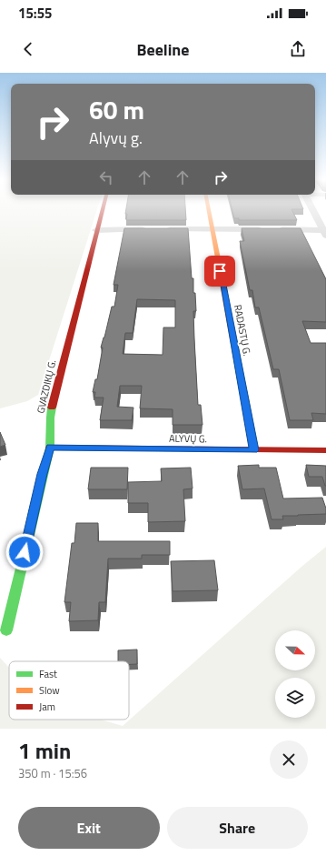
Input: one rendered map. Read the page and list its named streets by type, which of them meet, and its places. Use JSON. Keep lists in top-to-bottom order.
{
  "streets": {
    "street": ["RADASTŲ G.", "GVAZDIKŲ G.", "ALYVŲ G."]
  },
  "crossings": [
    ["RADASTŲ G.", "ALYVŲ G."],
    ["GVAZDIKŲ G.", "ALYVŲ G."]
  ],
  "legend": ["Fast", "Slow", "Jam"],
  "north": "right",
  "page": {
    "status": "15:55",
    "header": "Beeline",
    "turn": ["60 m", "Alyvų g."],
    "heading": ["1 min", "350 m · 15:56"],
    "buttons": ["Exit", "Share"]
  }
}
